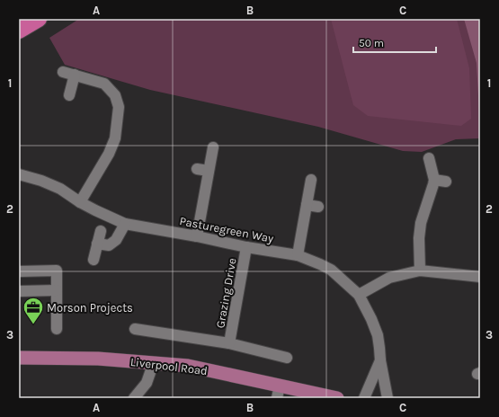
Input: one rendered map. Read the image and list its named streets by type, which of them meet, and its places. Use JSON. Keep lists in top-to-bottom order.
{
  "streets": {
    "main road": ["Liverpool Road"],
    "street": ["Pasturegreen Way", "Grazing Drive"]
  },
  "crossings": [
    ["Pasturegreen Way", "Grazing Drive"]
  ],
  "places": {
    "office": ["Morson Projects"]
  },
  "scale_bar": "50 m",
  "grid": {
    "columns": ["A", "B", "C"],
    "rows": ["1", "2", "3"]
  }
}
